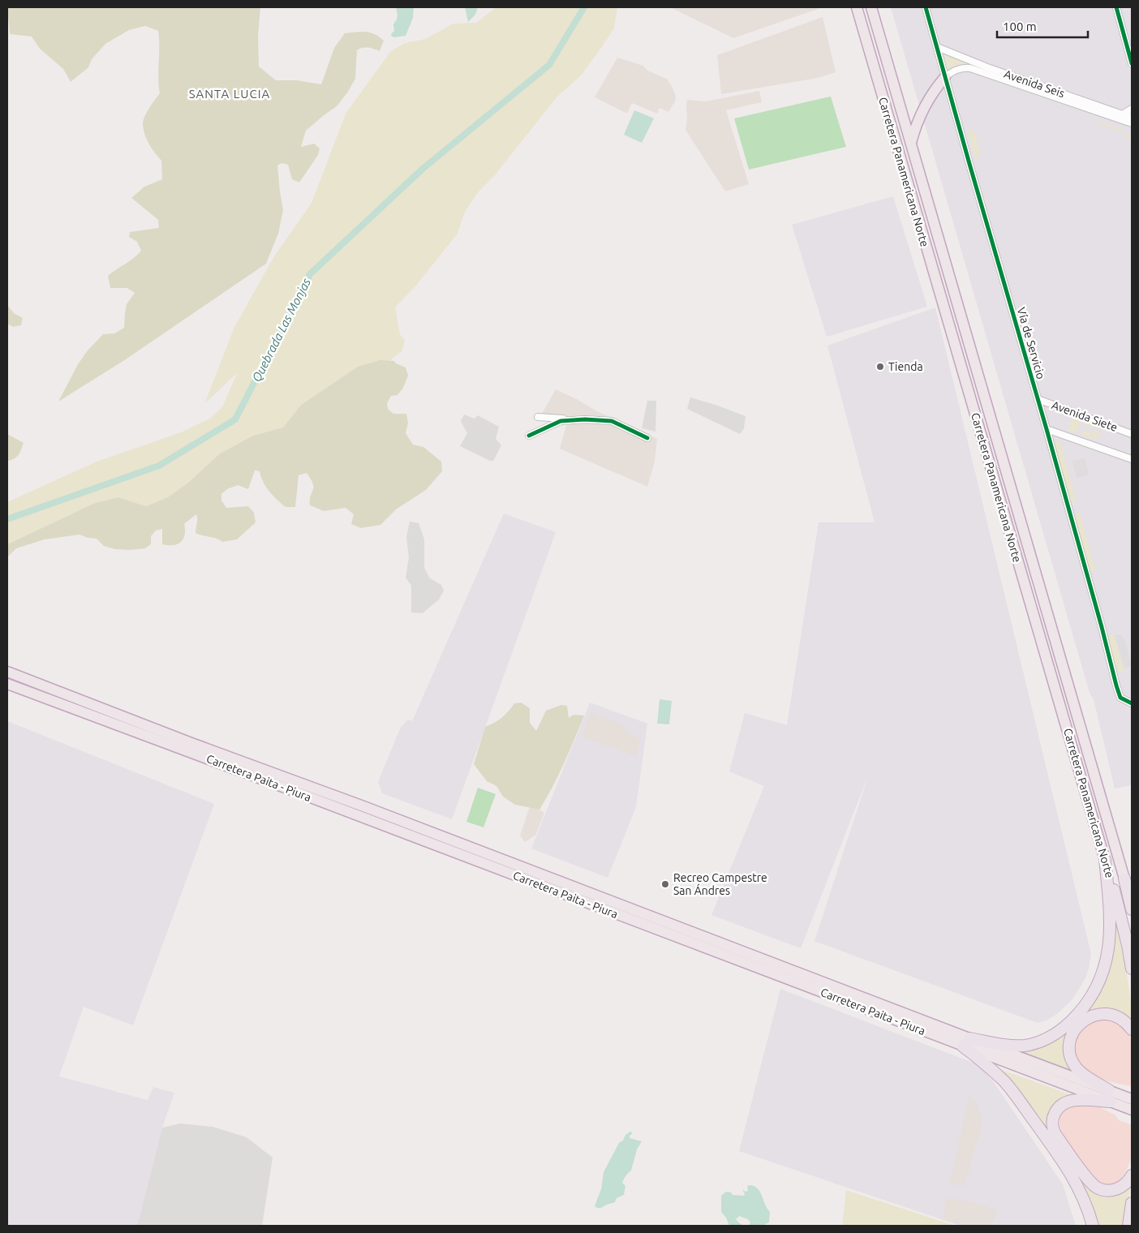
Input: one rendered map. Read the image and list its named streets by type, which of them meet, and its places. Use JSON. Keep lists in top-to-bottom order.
{
  "streets": {
    "highway": ["Carretera Panamericana Norte", "Carretera Paita - Piura"],
    "street": ["Avenida Seis", "Vía de Servicio", "Avenida Siete"]
  },
  "crossings": [
    ["Avenida Seis", "Vía de Servicio"],
    ["Vía de Servicio", "Avenida Siete"]
  ],
  "districts": ["SANTA LUCIA"],
  "water": ["Quebrada Las Monjas"],
  "places": ["Tienda", "Recreo Campestre San Ándres"],
  "scale_bar": "100 m"
}
